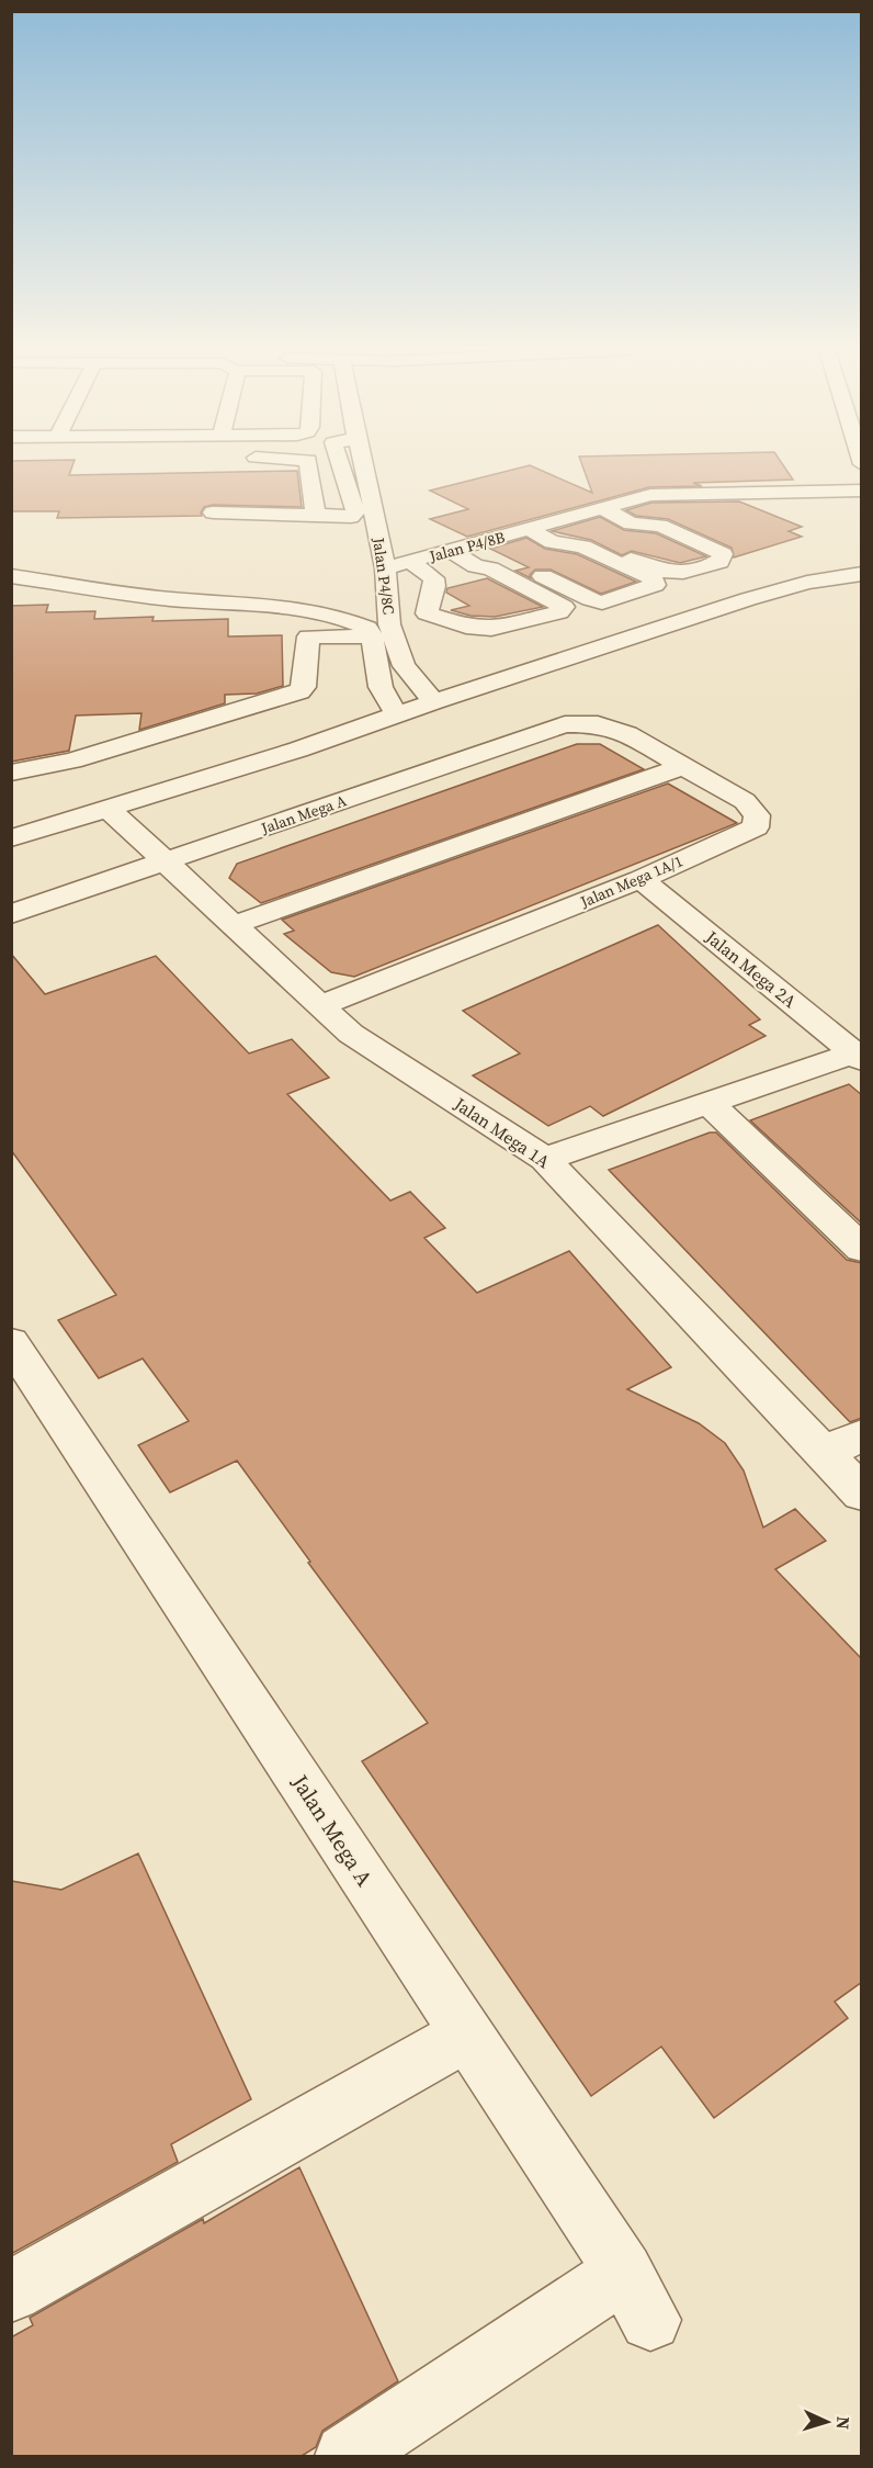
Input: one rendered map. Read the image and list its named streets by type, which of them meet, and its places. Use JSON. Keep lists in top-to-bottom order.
{
  "streets": {
    "street": [
      "Jalan P4/8B",
      "Jalan P4/8C",
      "Jalan Mega A",
      "Jalan Mega 1A/1",
      "Jalan Mega 2A",
      "Jalan Mega 1A"
    ]
  },
  "crossings": [
    ["Jalan P4/8B", "Jalan P4/8C"],
    ["Jalan Mega A", "Jalan Mega 1A/1"],
    ["Jalan Mega A", "Jalan Mega 1A"],
    ["Jalan Mega 1A/1", "Jalan Mega 2A"],
    ["Jalan Mega 1A/1", "Jalan Mega 1A"]
  ],
  "north": "right"
}
